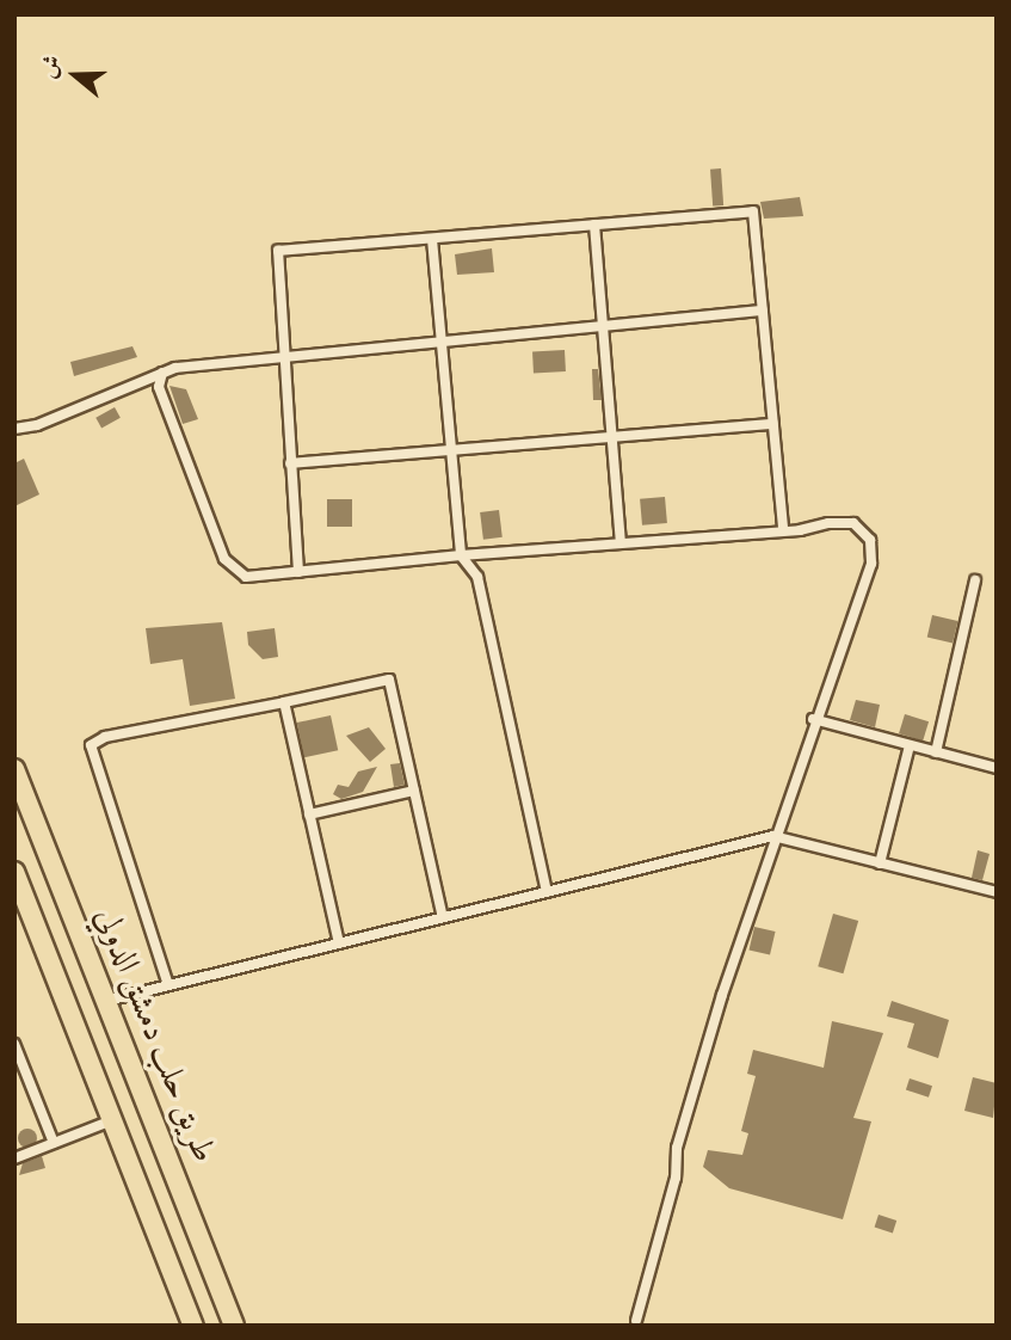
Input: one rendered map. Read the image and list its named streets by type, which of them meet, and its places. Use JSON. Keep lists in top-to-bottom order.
{
  "streets": {
    "highway": ["طريق حلب دمشق الدولي"]
  },
  "north": "left"
}
